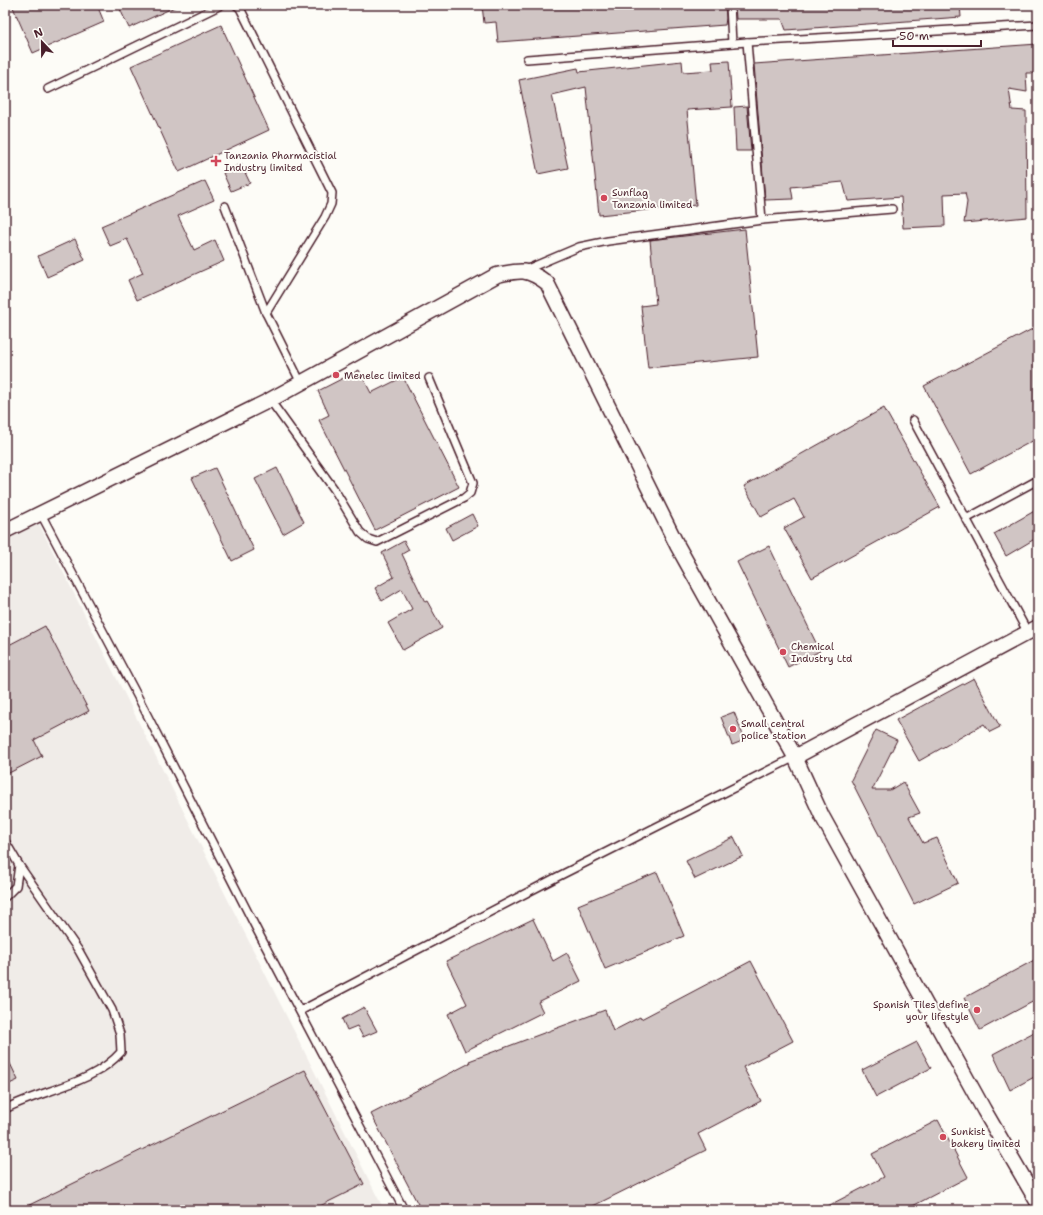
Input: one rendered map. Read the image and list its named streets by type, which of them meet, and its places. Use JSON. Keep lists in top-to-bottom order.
{
  "places": {
    "health": ["Tanzania Pharmacistial Industry limited"],
    "other": [
      "Sunflag Tanzania limited",
      "Menelec limited",
      "Chemical Industry Ltd",
      "Small central police station",
      "Spanish Tiles define your lifestyle",
      "Sunkist bakery limited"
    ]
  },
  "scale_bar": "50 m",
  "north": "top"
}
